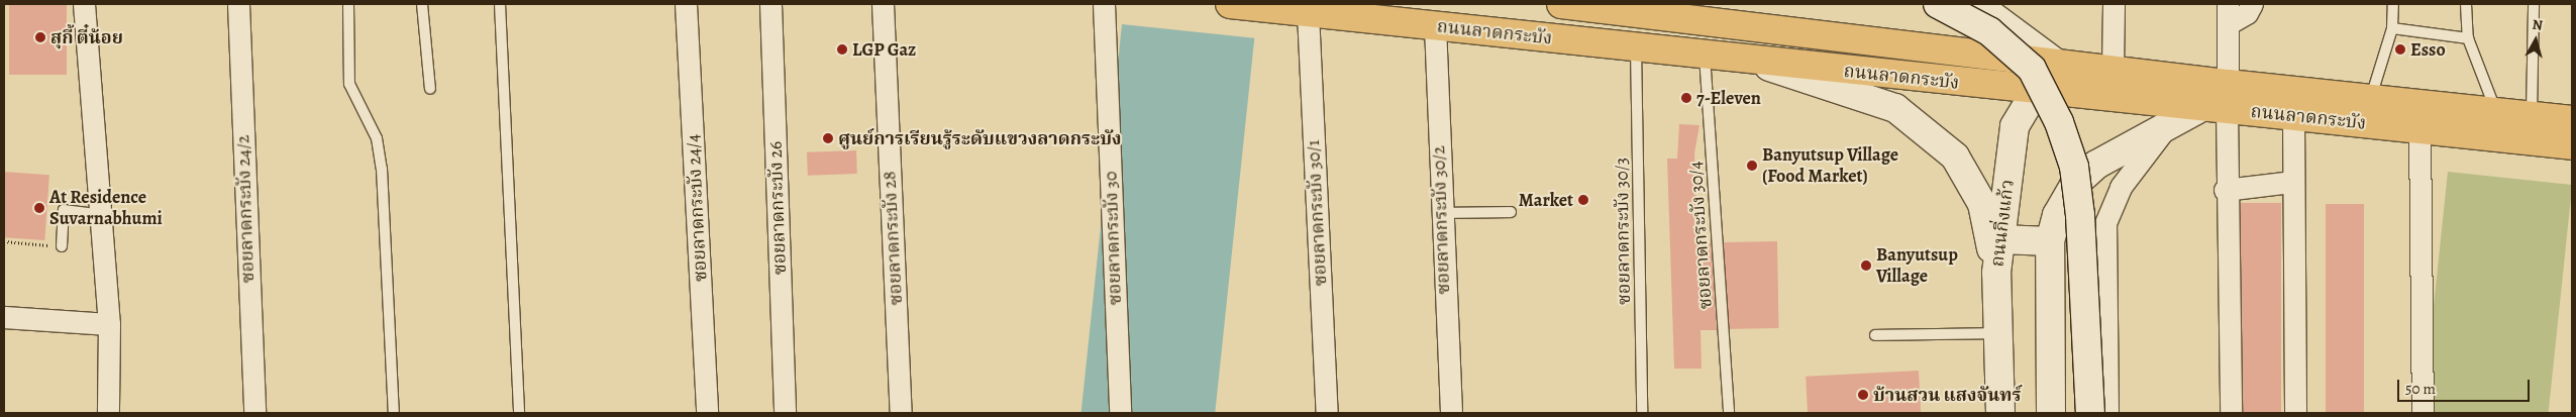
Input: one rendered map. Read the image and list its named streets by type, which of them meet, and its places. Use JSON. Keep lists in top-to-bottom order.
{
  "streets": {
    "main road": ["ถนนลาดกระบัง", "ถนนกิ่งแก้ว"],
    "street": [
      "ซอยลาดกระบัง 24/4",
      "ซอยลาดกระบัง 26",
      "ซอยลาดกระบัง 24/2",
      "ซอยลาดกระบัง 30/1",
      "ซอยลาดกระบัง 30/2",
      "ซอยลาดกระบัง 28",
      "ซอยลาดกระบัง 30"
    ],
    "lane": ["ซอยลาดกระบัง 30/3", "ซอยลาดกระบัง 30/4"]
  },
  "crossings": [
    ["ถนนลาดกระบัง", "ซอยลาดกระบัง 30/1"],
    ["ถนนลาดกระบัง", "ซอยลาดกระบัง 30/2"],
    ["ถนนลาดกระบัง", "ถนนกิ่งแก้ว"],
    ["ถนนลาดกระบัง", "ซอยลาดกระบัง 30/3"],
    ["ถนนลาดกระบัง", "ซอยลาดกระบัง 30/4"]
  ],
  "places": [
    "สุกี้ ตี๋น้อย",
    "LGP Gaz",
    "Esso",
    "7-Eleven",
    "ศูนย์การเรียนรู้ระดับแขวงลาดกระบัง",
    "Banyutsup Village (Food Market)",
    "Market",
    "At Residence Suvarnabhumi",
    "Banyutsup Village",
    "บ้านสวน แสงจันทร์"
  ],
  "scale_bar": "50 m",
  "north": "top"
}
